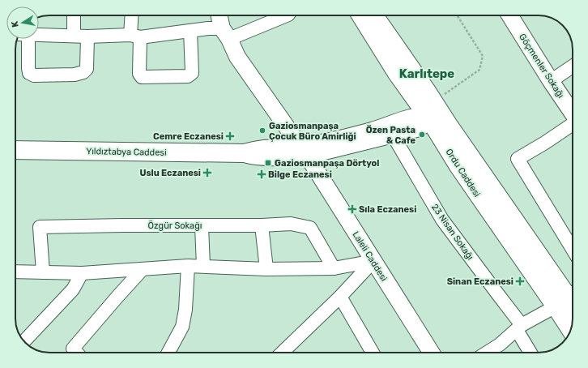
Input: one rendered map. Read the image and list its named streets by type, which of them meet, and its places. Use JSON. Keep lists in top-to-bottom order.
{
  "streets": {
    "main road": ["Yıldıztabya Caddesi", "Ordu Caddesi"],
    "street": [
      "Göçmenler Sokağı",
      "Özgür Sokağı",
      "23 Nisan Sokağı",
      "Laleli Caddesi"
    ]
  },
  "crossings": [
    ["Yıldıztabya Caddesi", "Ordu Caddesi"],
    ["Yıldıztabya Caddesi", "23 Nisan Sokağı"],
    ["Yıldıztabya Caddesi", "Laleli Caddesi"]
  ],
  "districts": ["Karlıtepe"],
  "places": {
    "other": ["Gaziosmanpaşa Çocuk Büro Amirliği", "Özen Pasta & Cafe"],
    "health": [
      "Cemre Eczanesi",
      "Uslu Eczanesi",
      "Bilge Eczanesi",
      "Sıla Eczanesi",
      "Sinan Eczanesi"
    ],
    "transit": ["Gaziosmanpaşa Dörtyol"]
  },
  "north": "left"
}
